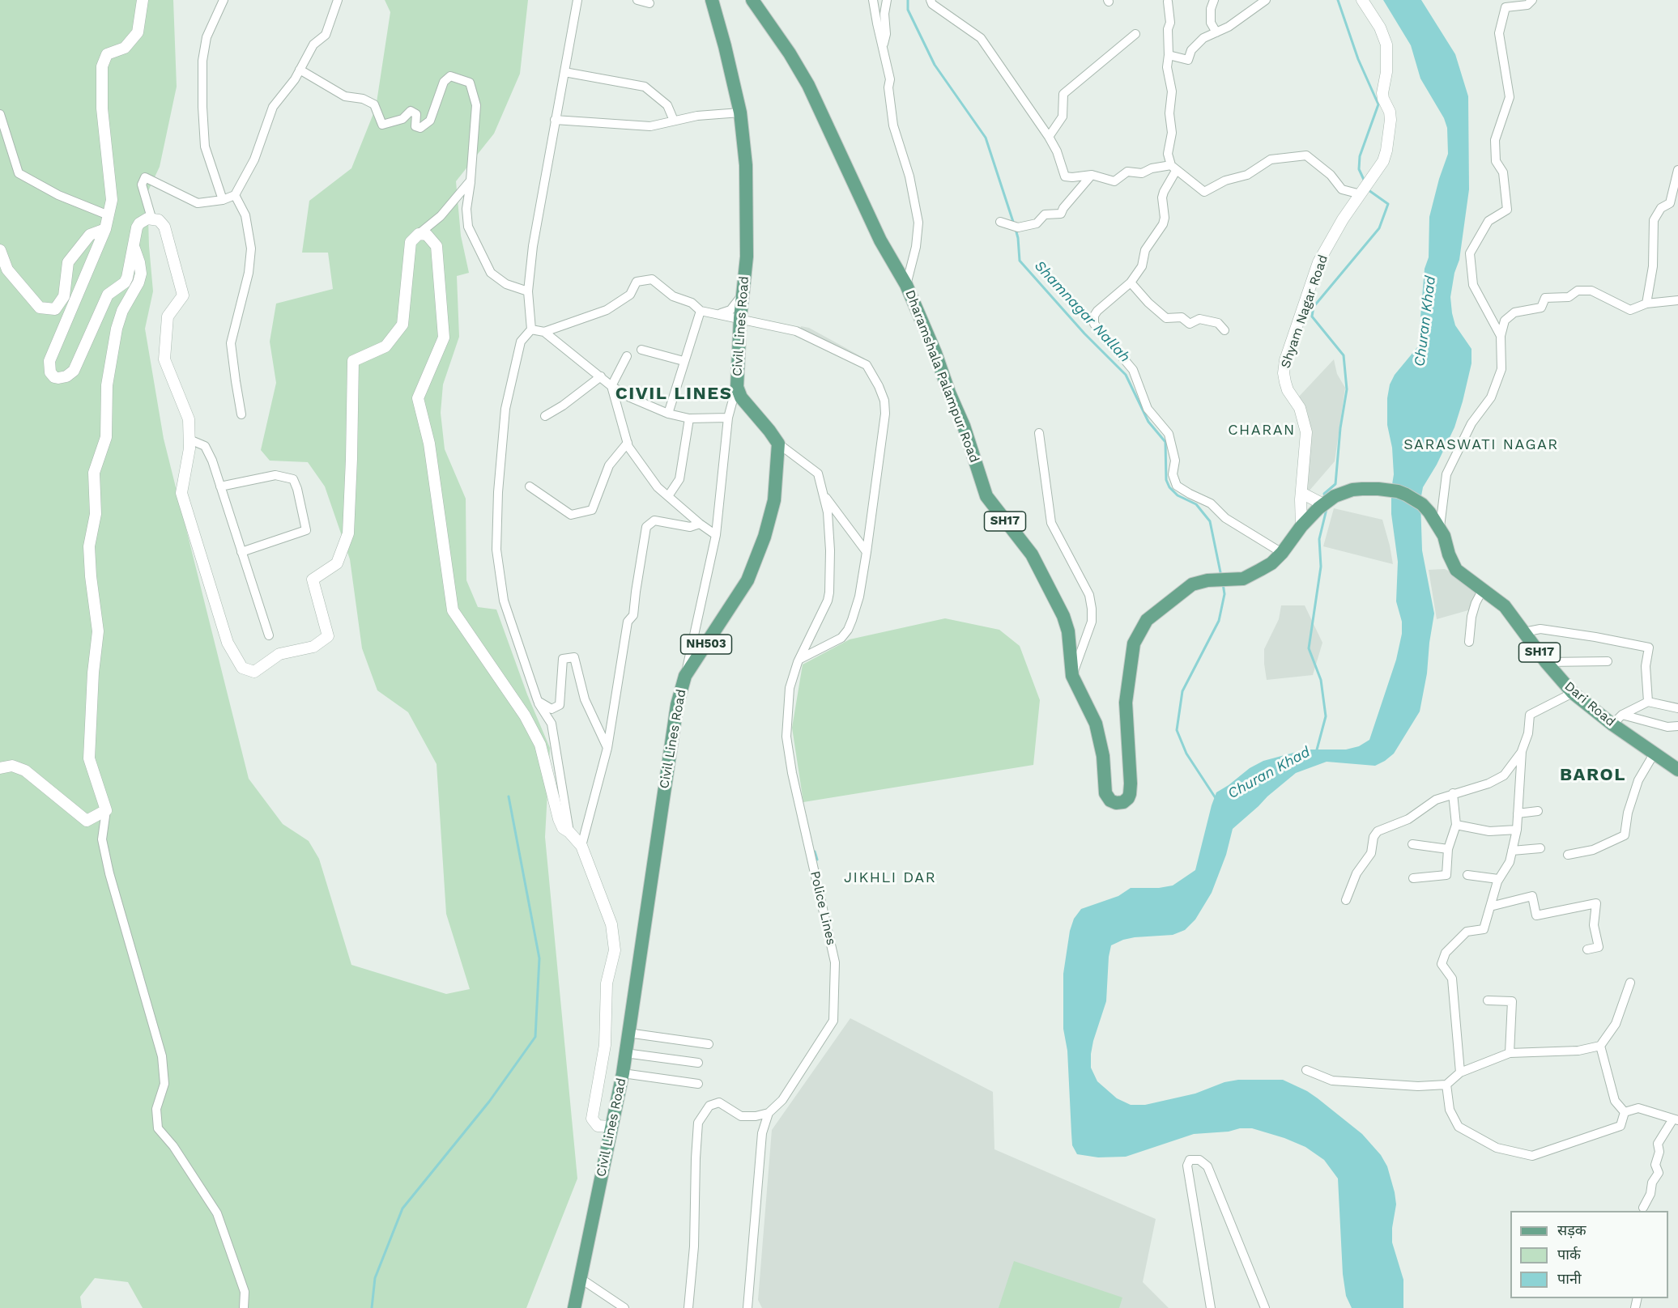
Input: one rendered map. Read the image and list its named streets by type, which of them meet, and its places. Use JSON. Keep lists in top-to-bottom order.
{
  "streets": {
    "main road": [
      "Civil Lines Road",
      "Dharamshala Palampur Road",
      "SH17",
      "NH503",
      "Dari Road"
    ],
    "street": ["Shyam Nagar Road", "Police Lines"]
  },
  "crossings": [
    ["Shyam Nagar Road", "Dharamshala Palampur Road"],
    ["Civil Lines Road", "Police Lines"],
    ["Dharamshala Palampur Road", "Dari Road"]
  ],
  "districts": [
    "CIVIL LINES",
    "CHARAN",
    "SARASWATI NAGAR",
    "BAROL",
    "JIKHLI DAR"
  ],
  "water": ["Shamnagar Nallah", "Churan Khad"],
  "legend": ["सड़क", "पार्क", "पानी"]
}
